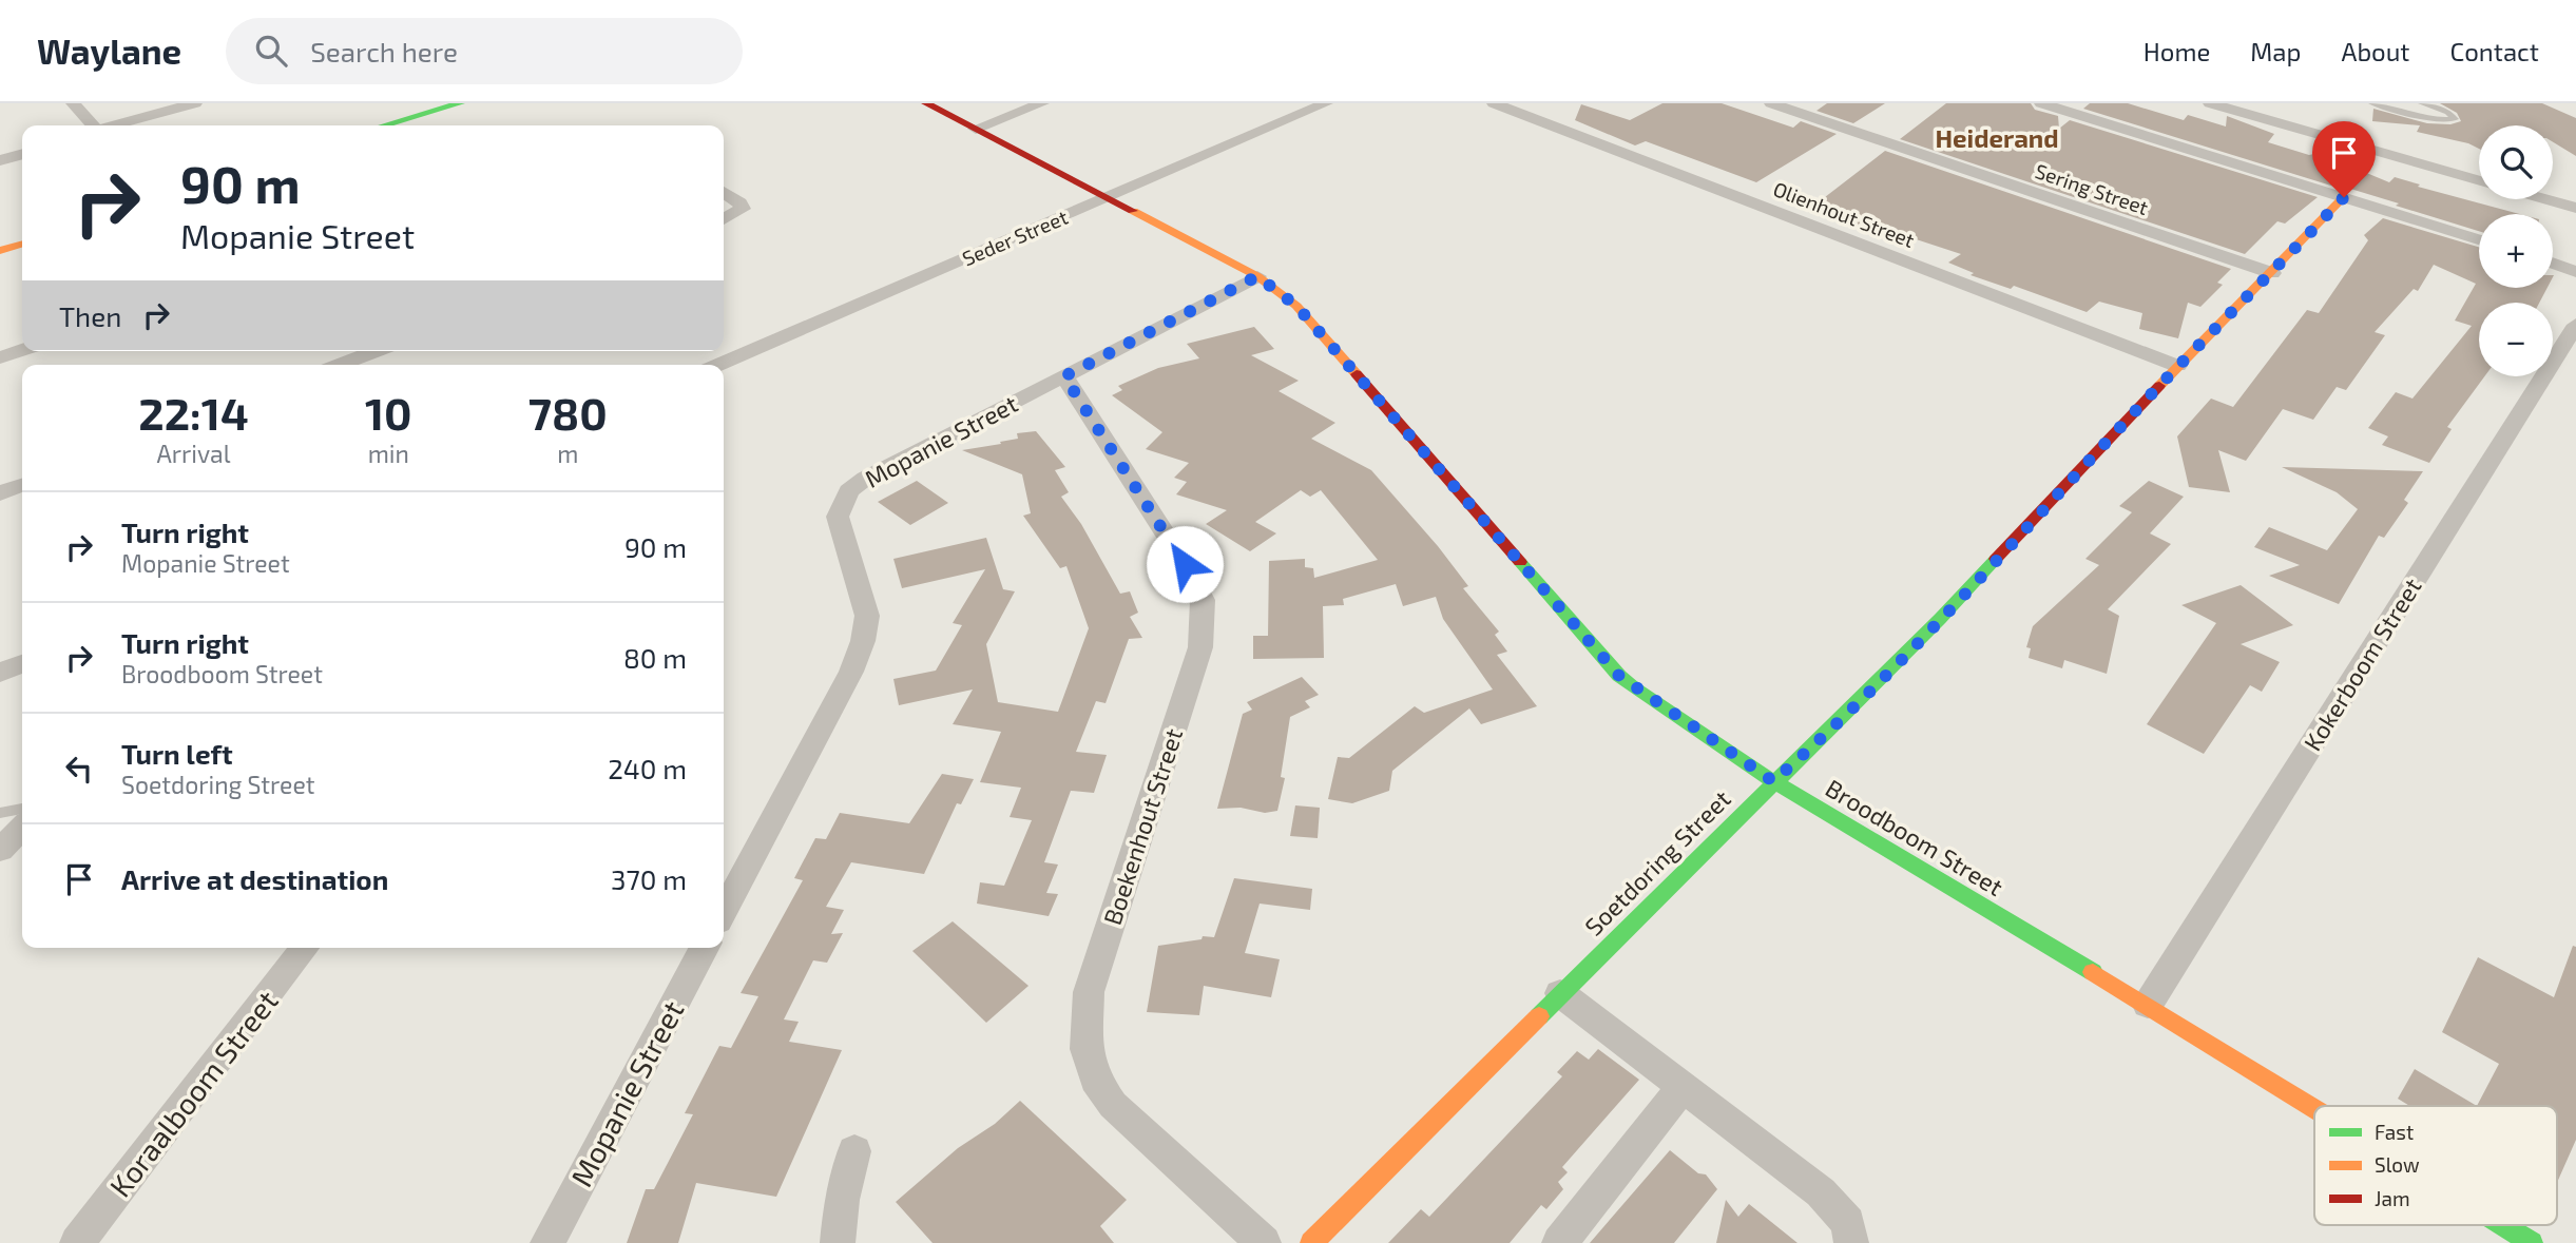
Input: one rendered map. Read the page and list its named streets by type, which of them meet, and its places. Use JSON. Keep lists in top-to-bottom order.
{
  "streets": {
    "street": [
      "Sering Street",
      "Olienhout Street",
      "Seder Street",
      "Mopanie Street",
      "Kokerboom Street",
      "Boekenhout Street",
      "Broodboom Street",
      "Soetdoring Street",
      "Koraalboom Street"
    ]
  },
  "crossings": [
    ["Sering Street", "Soetdoring Street"],
    ["Olienhout Street", "Soetdoring Street"],
    ["Seder Street", "Broodboom Street"],
    ["Mopanie Street", "Boekenhout Street"],
    ["Mopanie Street", "Broodboom Street"],
    ["Kokerboom Street", "Broodboom Street"],
    ["Broodboom Street", "Soetdoring Street"]
  ],
  "districts": ["Heiderand"],
  "legend": ["Fast", "Slow", "Jam"],
  "page": {
    "header": "Waylane",
    "search": "Search here",
    "nav": [
      "Home",
      "Map",
      "About",
      "Contact"
    ],
    "map_buttons": ["+", "−"],
    "turn": ["90 m", "Mopanie Street"],
    "then": "Then",
    "eta": [
      "22:14",
      "Arrival",
      "10",
      "min",
      "780",
      "m"
    ],
    "list": [
      {
        "name": "Turn right",
        "note": "Mopanie Street",
        "value": "90 m"
      },
      {
        "name": "Turn right",
        "note": "Broodboom Street",
        "value": "80 m"
      },
      {
        "name": "Turn left",
        "note": "Soetdoring Street",
        "value": "240 m"
      },
      {
        "name": "Arrive at destination",
        "value": "370 m"
      }
    ]
  }
}
